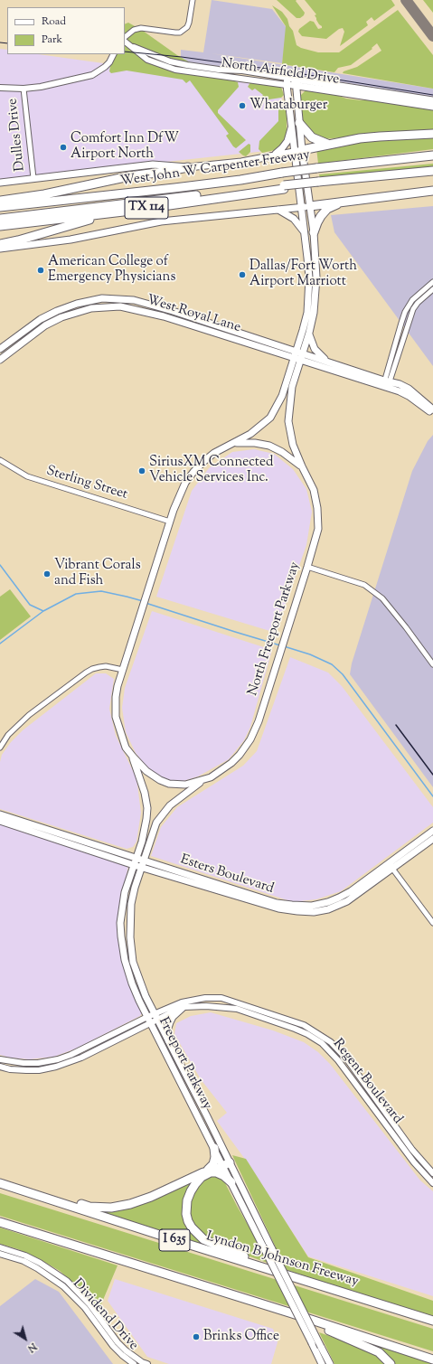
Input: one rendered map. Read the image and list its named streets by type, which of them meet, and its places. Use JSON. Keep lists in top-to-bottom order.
{
  "streets": {
    "highway": [
      "West John W Carpenter Freeway",
      "TX 114",
      "I 635",
      "Lyndon B Johnson Freeway"
    ],
    "main road": [
      "North Airfield Drive",
      "West Royal Lane",
      "North Freeport Parkway",
      "Esters Boulevard",
      "Freeport Parkway"
    ],
    "street": [
      "Dulles Drive",
      "Sterling Street",
      "Regent Boulevard",
      "Dividend Drive"
    ]
  },
  "crossings": [
    ["Dulles Drive", "West John W Carpenter Freeway"],
    ["North Freeport Parkway", "Freeport Parkway"],
    ["Esters Boulevard", "Freeport Parkway"],
    ["Freeport Parkway", "Regent Boulevard"]
  ],
  "places": [
    "Whataburger",
    "Comfort Inn DfW Airport North",
    "American College of Emergency Physicians",
    "Dallas/Fort Worth Airport Marriott",
    "SiriusXM Connected Vehicle Services Inc.",
    "Vibrant Corals and Fish",
    "Brinks Office"
  ],
  "legend": ["Road", "Park"],
  "north": "bottom right"
}
